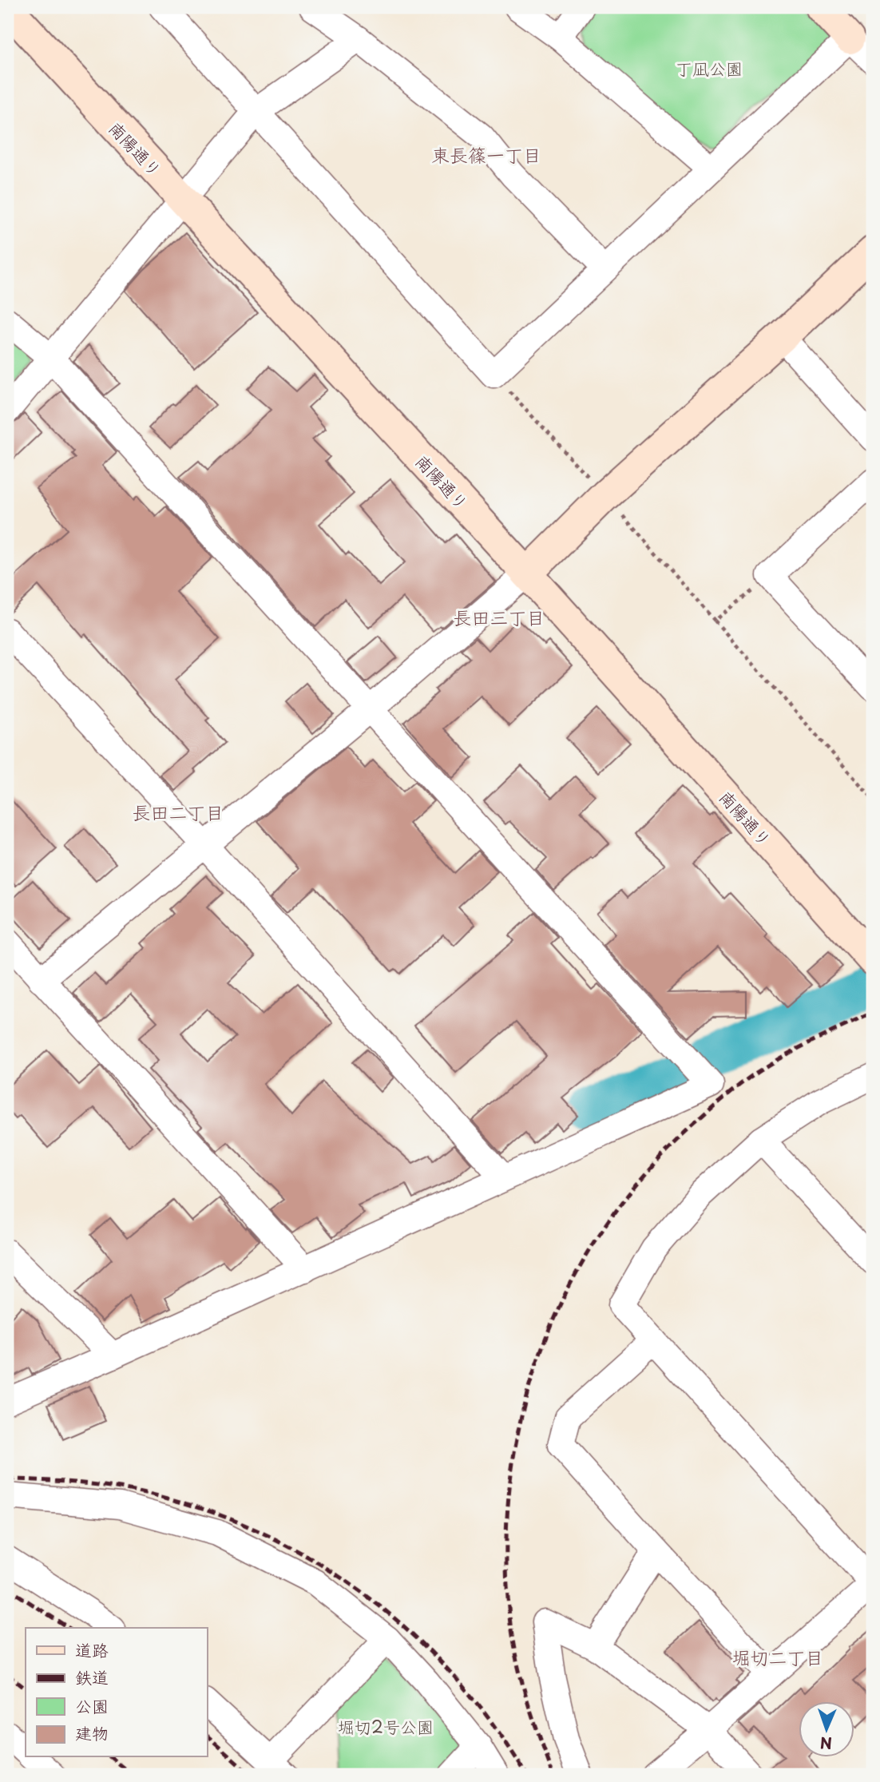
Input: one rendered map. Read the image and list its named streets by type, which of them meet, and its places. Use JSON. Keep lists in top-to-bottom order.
{
  "streets": {
    "street": ["南陽通り"]
  },
  "districts": [
    "東長篠一丁目",
    "長田三丁目",
    "長田二丁目",
    "堀切二丁目"
  ],
  "parks": ["丁凪公園", "堀切2号公園"],
  "legend": [
    "道路",
    "鉄道",
    "公園",
    "建物"
  ],
  "north": "bottom"
}
